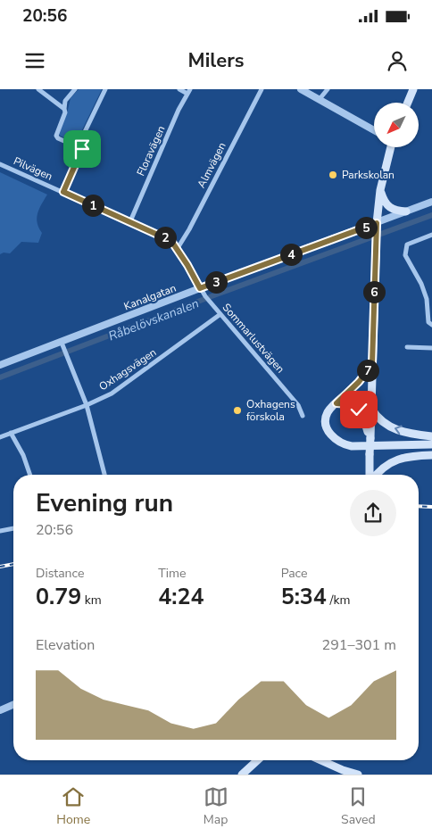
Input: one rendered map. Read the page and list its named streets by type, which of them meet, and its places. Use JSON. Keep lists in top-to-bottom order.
{
  "streets": {
    "street": [
      "Floravägen",
      "Almvägen",
      "Pilvägen",
      "Kanalgatan",
      "Sommarlustvägen",
      "Oxhagsvägen"
    ]
  },
  "crossings": [
    ["Floravägen", "Pilvägen"],
    ["Almvägen", "Pilvägen"],
    ["Almvägen", "Sommarlustvägen"],
    ["Pilvägen", "Sommarlustvägen"],
    ["Kanalgatan", "Sommarlustvägen"],
    ["Sommarlustvägen", "Oxhagsvägen"]
  ],
  "water": ["Råbelövskanalen"],
  "places": ["Parkskolan", "Oxhagens förskola"],
  "north": "bottom left",
  "page": {
    "status": "20:56",
    "header": "Milers",
    "pins": [
      "1",
      "5",
      "2",
      "4",
      "3",
      "6",
      "7"
    ],
    "heading": ["Evening run", "20:56"],
    "stats": [
      ["Distance", "0.79 km"],
      ["Time", "4:24"],
      ["Pace", "5:34 /km"]
    ],
    "chart": ["Elevation", "291–301 m"],
    "tabs": ["Home", "Map", "Saved"]
  }
}
